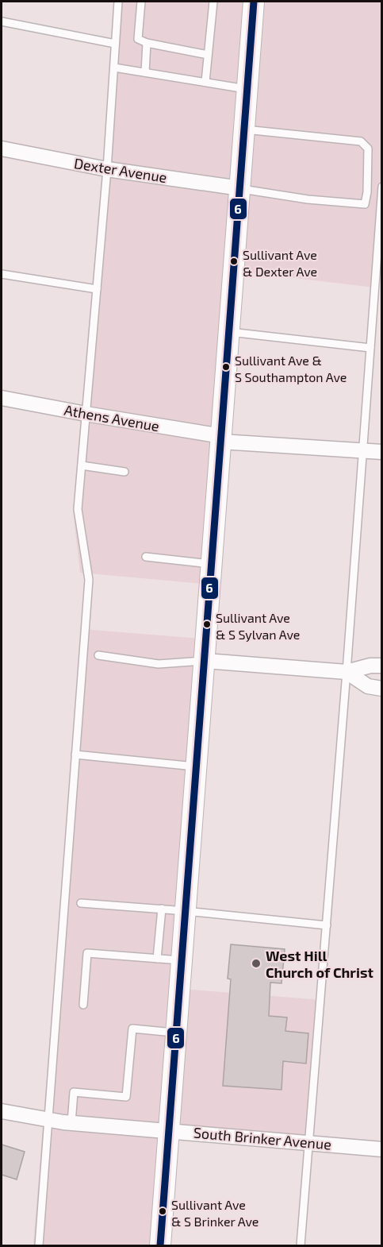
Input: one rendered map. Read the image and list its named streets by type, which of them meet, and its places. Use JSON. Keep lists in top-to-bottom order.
{
  "streets": {
    "street": ["Dexter Avenue", "Athens Avenue", "South Brinker Avenue"]
  },
  "places": [
    "Sullivant Ave & Dexter Ave",
    "Sullivant Ave & S Southampton Ave",
    "Sullivant Ave & S Sylvan Ave",
    "West Hill Church of Christ",
    "Sullivant Ave & S Brinker Ave"
  ],
  "lines": ["transit line 6"]
}
